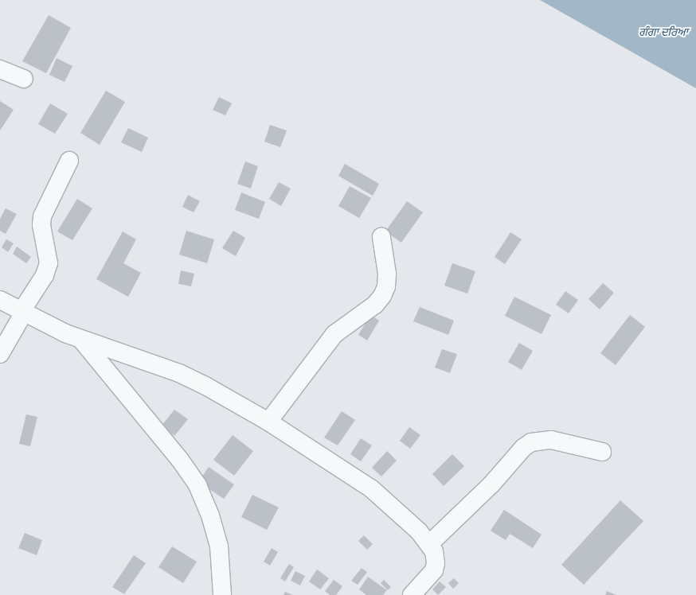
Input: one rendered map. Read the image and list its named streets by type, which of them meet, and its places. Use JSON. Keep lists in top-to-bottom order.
{
  "water": ["ਗੰਗਾ ਦਰਿਆ"]
}
